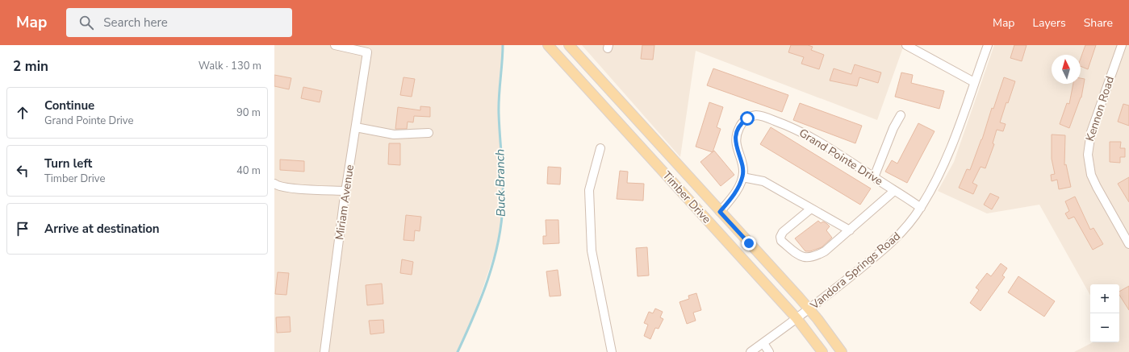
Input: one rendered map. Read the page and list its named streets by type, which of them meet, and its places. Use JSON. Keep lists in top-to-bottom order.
{
  "streets": {
    "main road": ["Timber Drive"],
    "street": [
      "Kennon Road",
      "Grand Pointe Drive",
      "Miriam Avenue",
      "Vandora Springs Road"
    ]
  },
  "crossings": [
    ["Grand Pointe Drive", "Vandora Springs Road"],
    ["Timber Drive", "Vandora Springs Road"]
  ],
  "water": ["Buck Branch"],
  "north": "top",
  "page": {
    "header": "Map",
    "search": "Search here",
    "nav": ["Map", "Layers", "Share"],
    "heading": ["2 min", "Walk · 130 m"],
    "list": [
      ["Continue", "Grand Pointe Drive", "90 m"],
      ["Turn left", "Timber Drive", "40 m"],
      "Arrive at destination"
    ],
    "map_buttons": ["+", "−"]
  }
}
